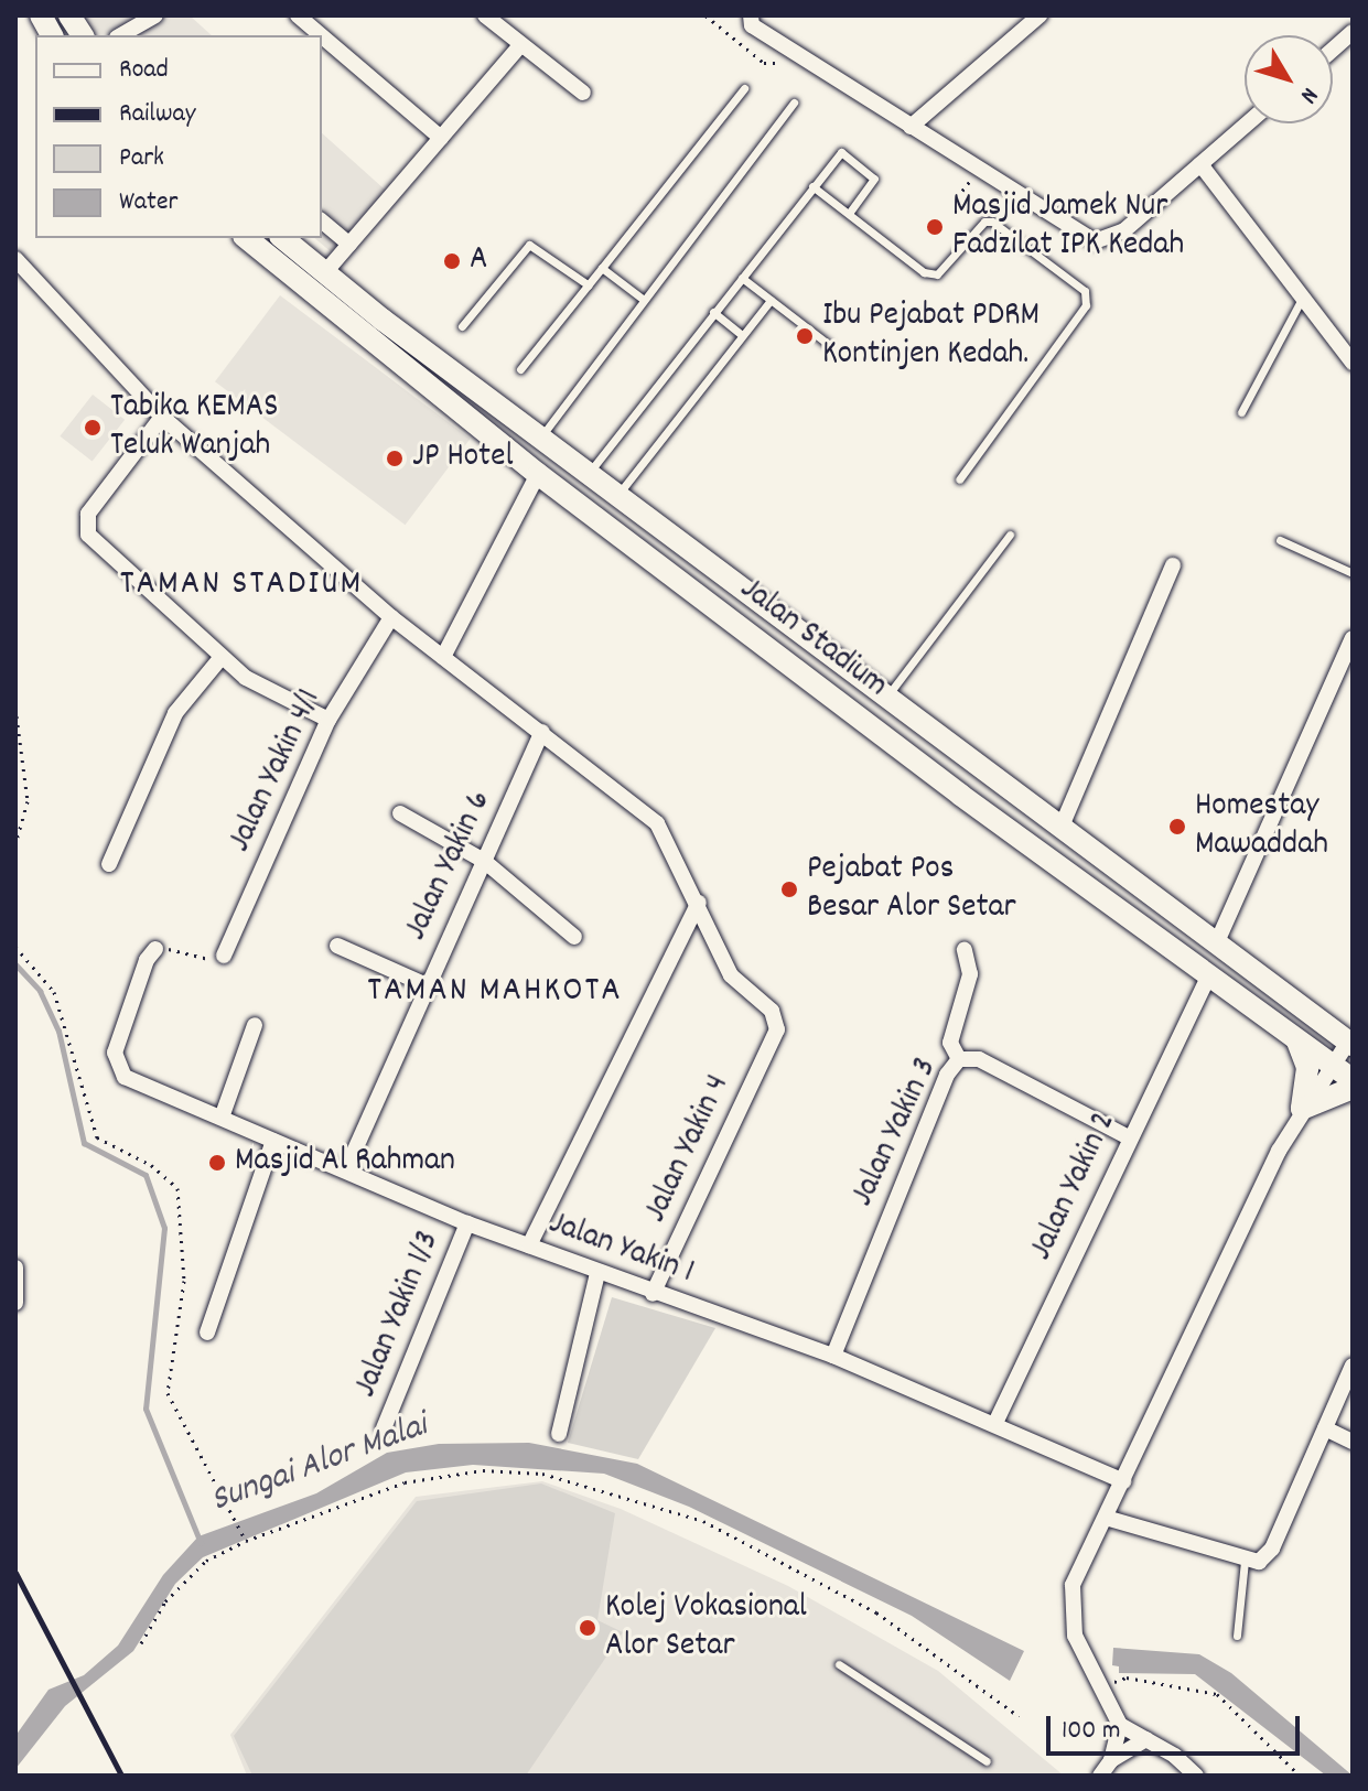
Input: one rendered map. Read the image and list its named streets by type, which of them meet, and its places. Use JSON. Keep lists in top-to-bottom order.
{
  "streets": {
    "main road": ["Jalan Stadium"],
    "street": [
      "Jalan Yakin 4/1",
      "Jalan Yakin 6",
      "Jalan Yakin 3",
      "Jalan Yakin 4",
      "Jalan Yakin 2",
      "Jalan Yakin 1",
      "Jalan Yakin 1/3"
    ]
  },
  "crossings": [
    ["Jalan Stadium", "Jalan Yakin 2"],
    ["Jalan Yakin 6", "Jalan Yakin 1"],
    ["Jalan Yakin 3", "Jalan Yakin 2"],
    ["Jalan Yakin 3", "Jalan Yakin 1"],
    ["Jalan Yakin 4", "Jalan Yakin 1"],
    ["Jalan Yakin 2", "Jalan Yakin 1"],
    ["Jalan Yakin 1", "Jalan Yakin 1/3"]
  ],
  "districts": ["TAMAN STADIUM", "TAMAN MAHKOTA"],
  "water": ["Sungai Alor Malai"],
  "places": [
    "Masjid Jamek Nur Fadzilat IPK Kedah",
    "A",
    "Ibu Pejabat PDRM Kontinjen Kedah.",
    "Tabika KEMAS Teluk Wanjah",
    "JP Hotel",
    "Homestay Mawaddah",
    "Pejabat Pos Besar Alor Setar",
    "Masjid Al Rahman",
    "Kolej Vokasional Alor Setar"
  ],
  "legend": [
    "Road",
    "Railway",
    "Park",
    "Water"
  ],
  "scale_bar": "100 m",
  "north": "bottom right"
}
